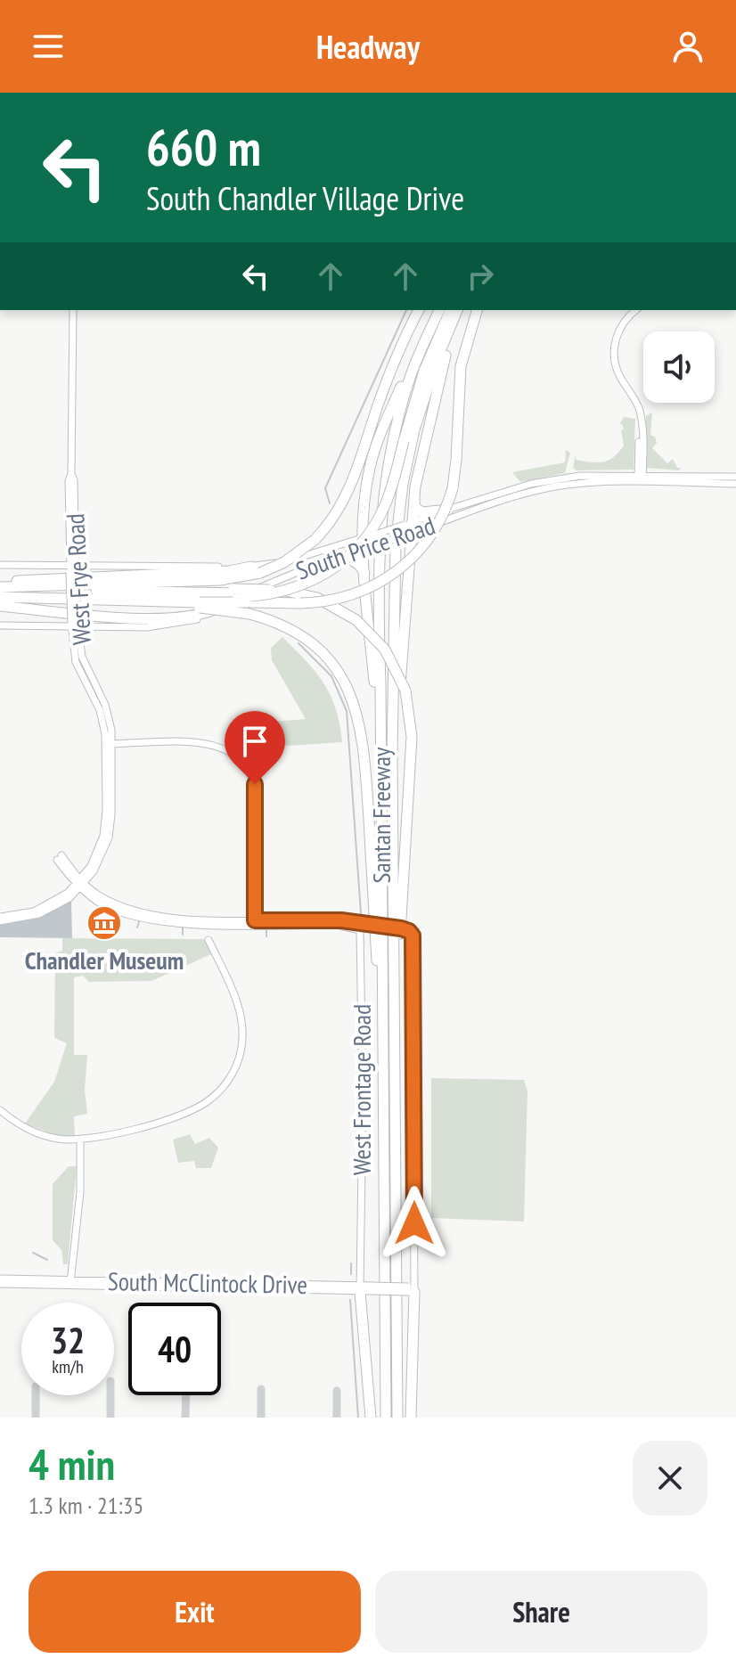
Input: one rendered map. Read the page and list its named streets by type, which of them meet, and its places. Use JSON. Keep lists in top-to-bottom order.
{
  "streets": {
    "highway": ["Santan Freeway"],
    "street": [
      "South Price Road",
      "West Frye Road",
      "West Frontage Road",
      "South McClintock Drive"
    ]
  },
  "crossings": [
    ["South Price Road", "West Frye Road"],
    ["West Frontage Road", "South McClintock Drive"]
  ],
  "places": {
    "museum": ["Chandler Museum"]
  },
  "page": {
    "header": "Headway",
    "turn": ["660 m", "South Chandler Village Drive"],
    "speed": "32 km/h",
    "limit": "40",
    "heading": ["4 min", "1.3 km · 21:35"],
    "buttons": ["Exit", "Share"]
  }
}
